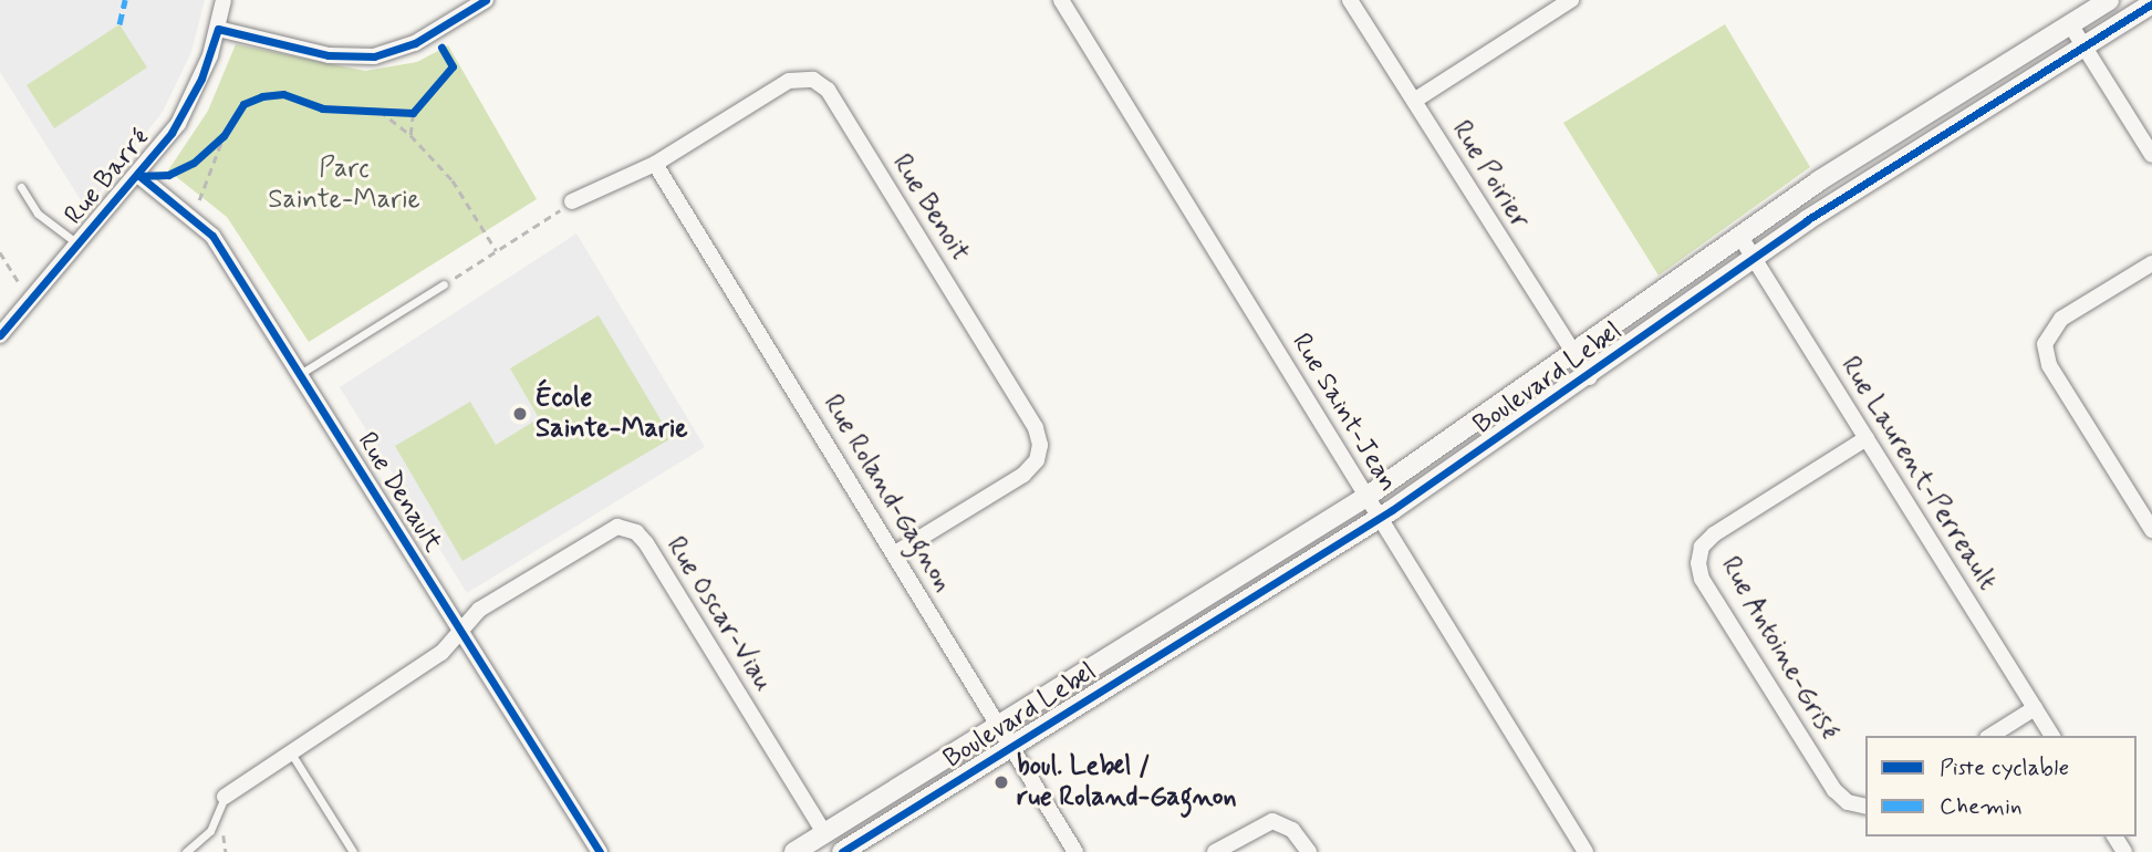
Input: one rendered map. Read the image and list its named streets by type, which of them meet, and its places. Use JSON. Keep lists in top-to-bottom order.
{
  "streets": {
    "street": [
      "Rue Poirier",
      "Rue Barré",
      "Rue Benoit",
      "Boulevard Lebel",
      "Rue Saint-Jean",
      "Rue Laurent-Perreault",
      "Rue Denault",
      "Rue Roland-Gagnon",
      "Rue Oscar-Viau",
      "Rue Antoine-Grisé"
    ]
  },
  "crossings": [
    ["Rue Poirier", "Boulevard Lebel"],
    ["Rue Barré", "Rue Denault"],
    ["Rue Benoit", "Rue Roland-Gagnon"],
    ["Boulevard Lebel", "Rue Saint-Jean"],
    ["Boulevard Lebel", "Rue Laurent-Perreault"],
    ["Boulevard Lebel", "Rue Roland-Gagnon"],
    ["Boulevard Lebel", "Rue Oscar-Viau"],
    ["Rue Laurent-Perreault", "Rue Antoine-Grisé"],
    ["Rue Denault", "Rue Oscar-Viau"]
  ],
  "parks": ["Parc Sainte-Marie"],
  "places": ["École Sainte-Marie", "boul. Lebel / rue Roland-Gagnon"],
  "legend": ["Piste cyclable", "Chemin"]
}
